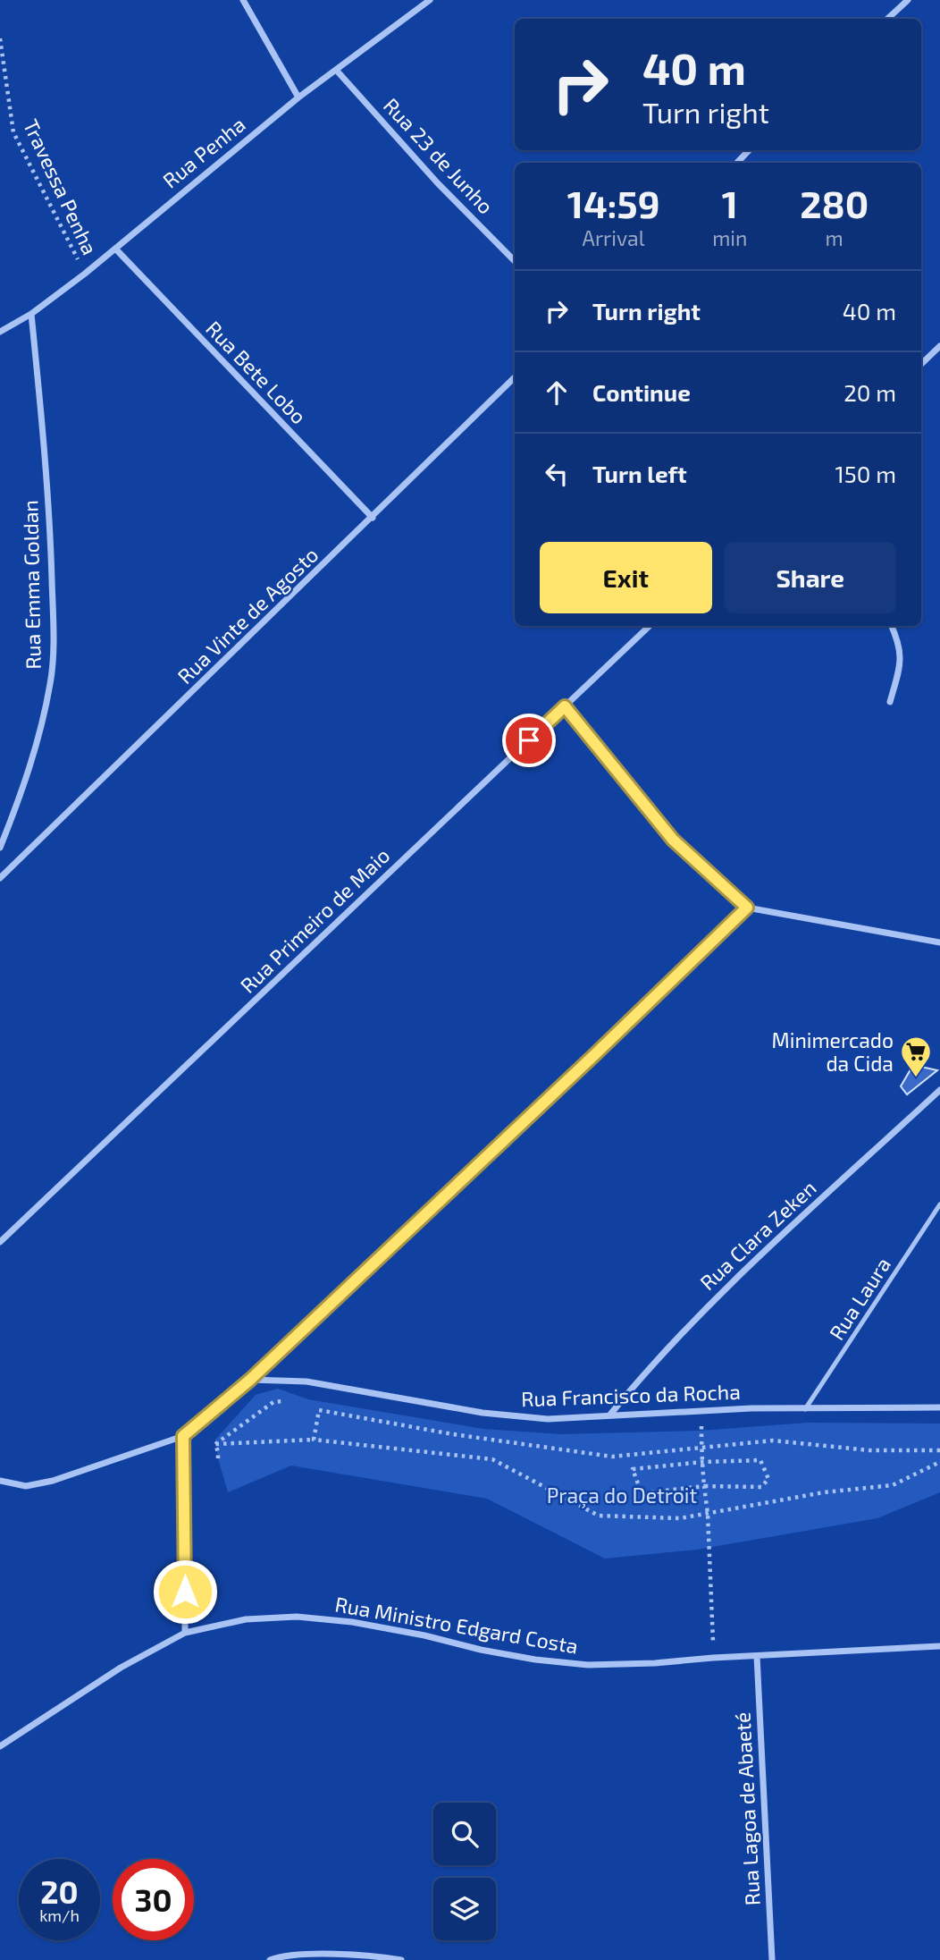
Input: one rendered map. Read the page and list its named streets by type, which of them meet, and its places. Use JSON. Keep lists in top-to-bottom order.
{
  "streets": {
    "street": [
      "Rua Penha",
      "Rua 23 de Junho",
      "Rua Bete Lobo",
      "Rua Emma Goldan",
      "Rua Vinte de Agosto",
      "Rua Primeiro de Maio",
      "Rua Clara Zeken",
      "Rua Francisco da Rocha",
      "Rua Ministro Edgard Costa",
      "Rua Lagoa de Abaeté"
    ],
    "lane": ["Rua Laura"],
    "path": ["Travessa Penha"]
  },
  "crossings": [
    ["Rua Penha", "Rua 23 de Junho"],
    ["Rua Penha", "Travessa Penha"],
    ["Rua Penha", "Rua Bete Lobo"],
    ["Rua Penha", "Rua Emma Goldan"],
    ["Rua Bete Lobo", "Rua Vinte de Agosto"],
    ["Rua Clara Zeken", "Rua Francisco da Rocha"],
    ["Rua Laura", "Rua Francisco da Rocha"],
    ["Rua Ministro Edgard Costa", "Rua Lagoa de Abaeté"]
  ],
  "parks": ["Praça do Detroit"],
  "places": {
    "supermarket": ["Minimercado da Cida"]
  },
  "page": {
    "turn": ["40 m", "Turn right"],
    "eta": [
      "14:59",
      "Arrival",
      "1",
      "min",
      "280",
      "m"
    ],
    "list": [
      {
        "name": "Turn right",
        "value": "40 m"
      },
      {
        "name": "Continue",
        "value": "20 m"
      },
      {
        "name": "Turn left",
        "value": "150 m"
      }
    ],
    "buttons": ["Exit", "Share"],
    "speed": "20 km/h",
    "limit": "30"
  }
}
